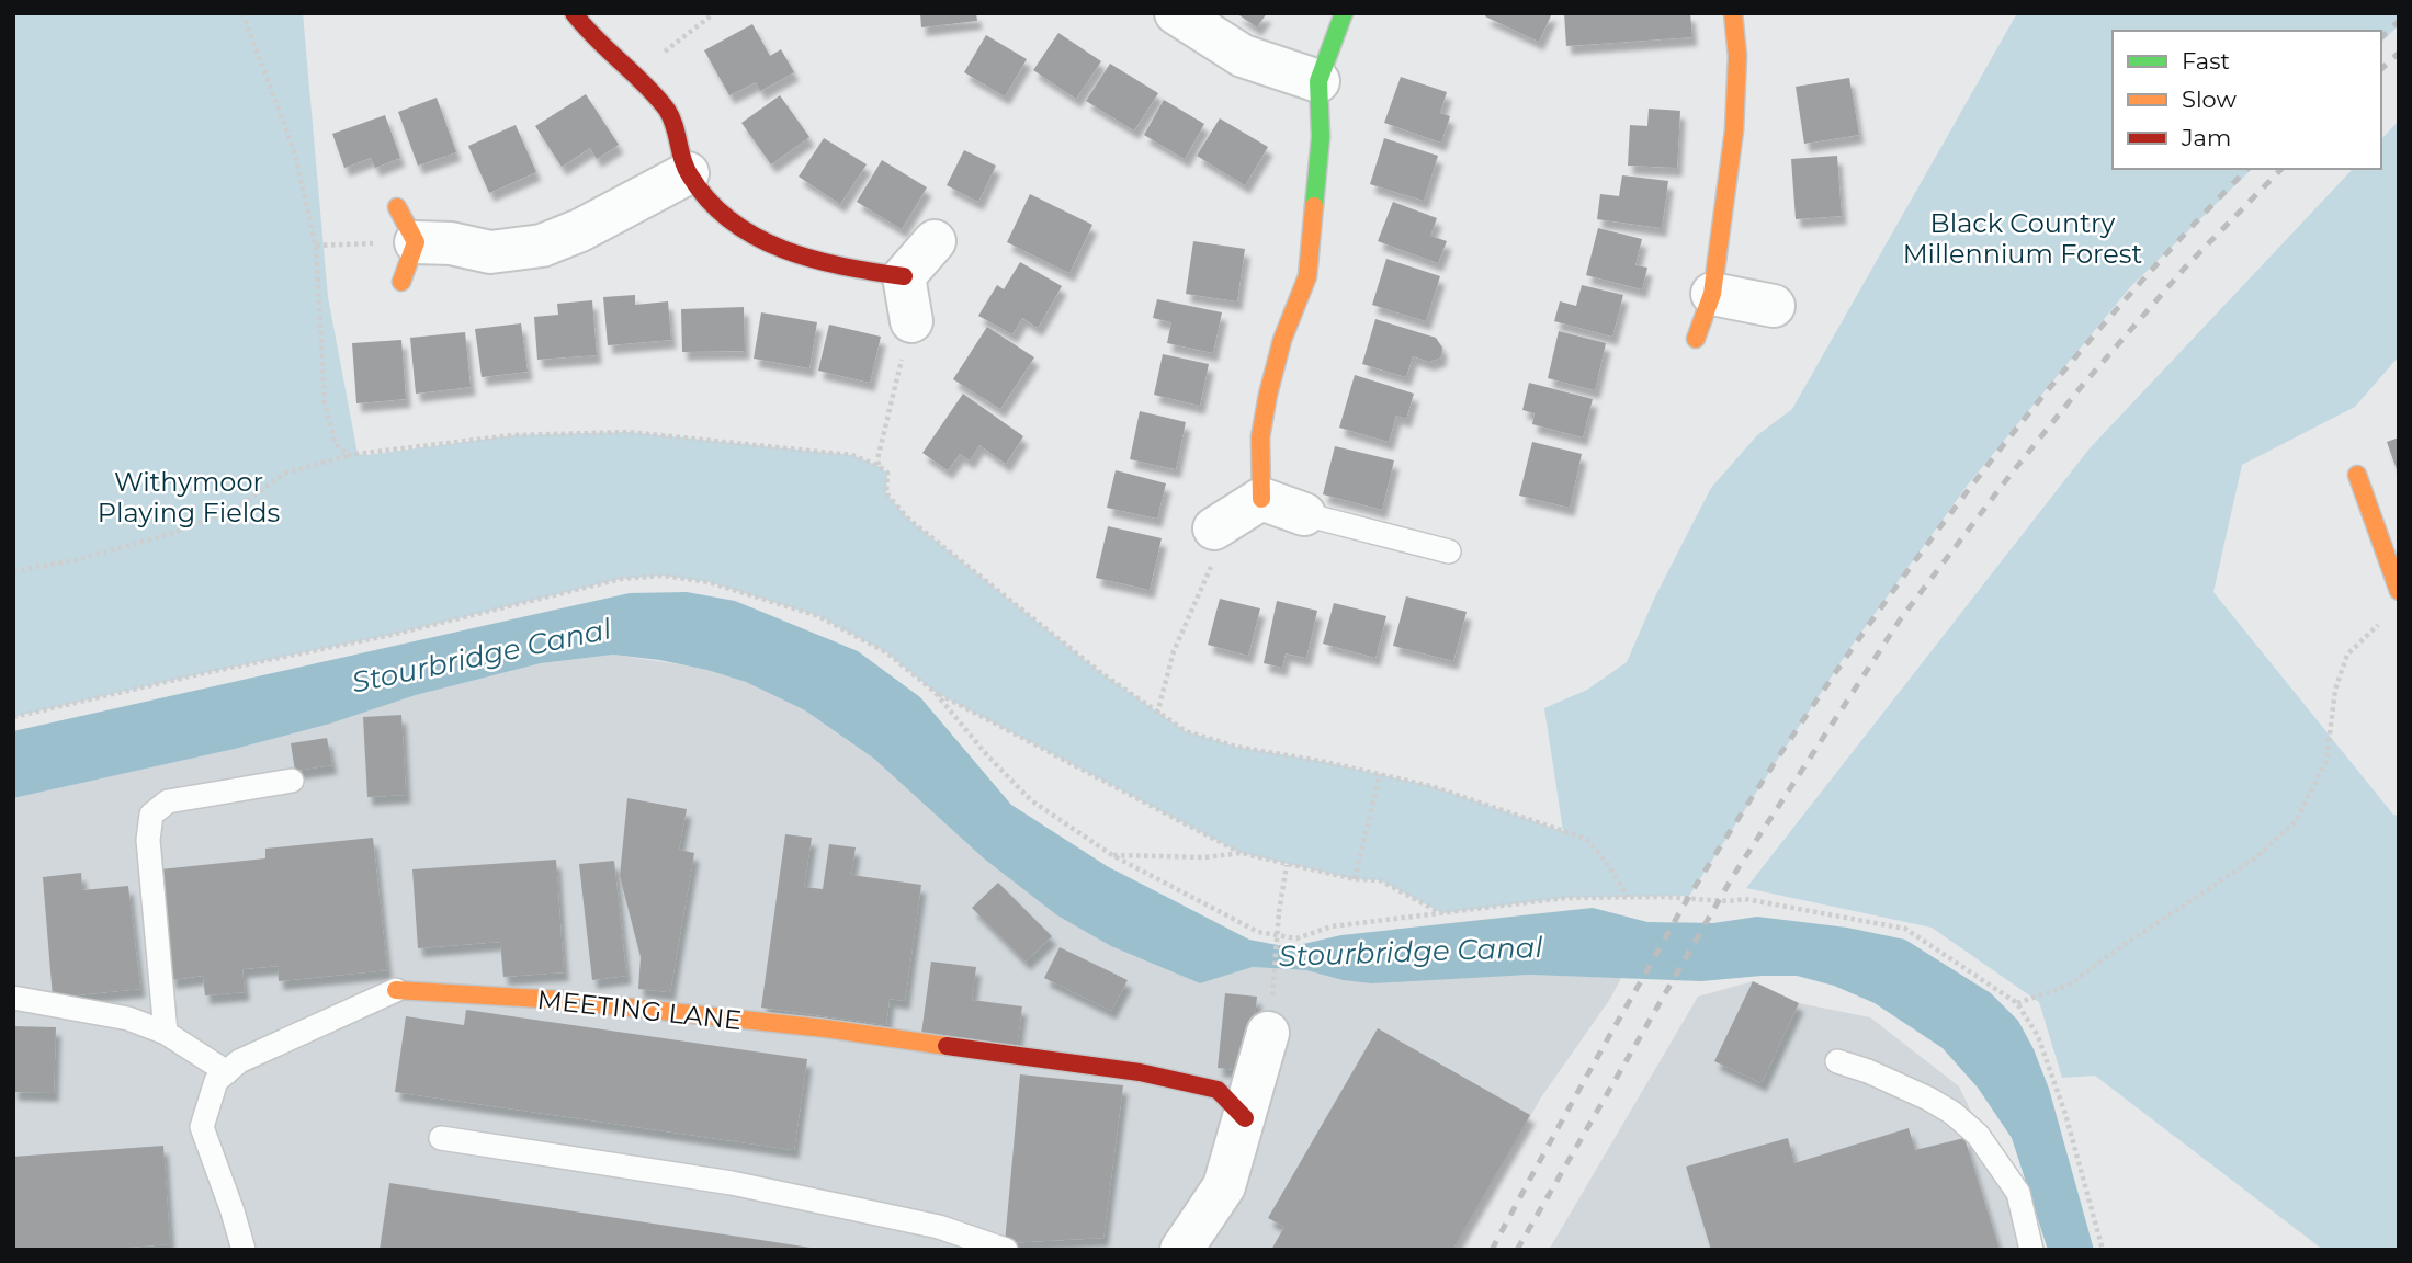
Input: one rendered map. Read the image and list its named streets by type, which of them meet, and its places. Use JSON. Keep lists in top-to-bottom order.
{
  "streets": {
    "street": ["MEETING LANE"]
  },
  "water": ["Stourbridge Canal"],
  "parks": ["Black Country Millennium Forest", "Withymoor Playing Fields"],
  "legend": ["Fast", "Slow", "Jam"]
}
